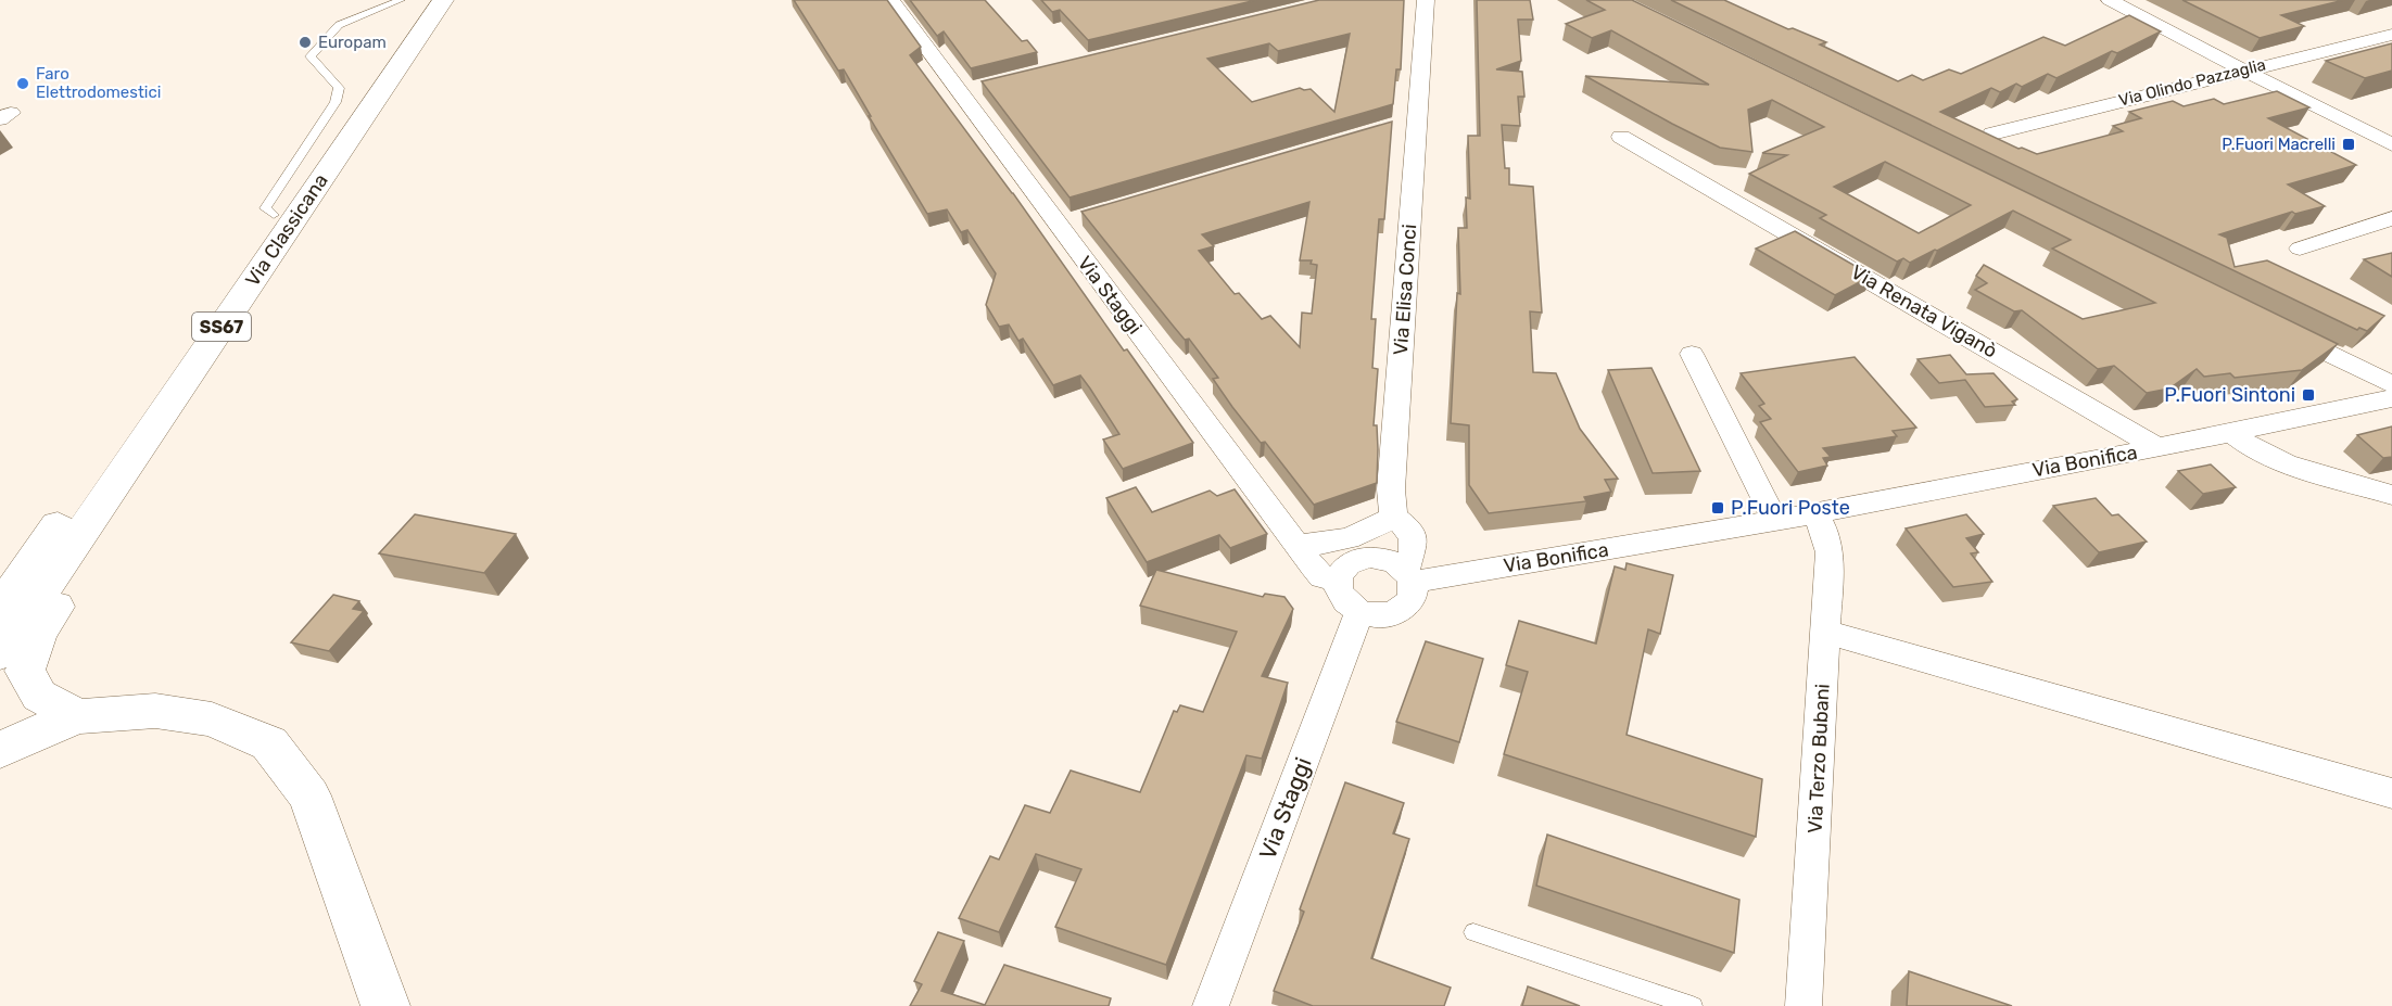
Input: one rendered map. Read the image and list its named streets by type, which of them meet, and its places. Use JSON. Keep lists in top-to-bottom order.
{
  "streets": {
    "highway": ["Via Classicana", "SS67"],
    "street": [
      "Via Olindo Pazzaglia",
      "Via Elisa Conci",
      "Via Staggi",
      "Via Renata Viganò",
      "Via Bonifica",
      "Via Terzo Bubani"
    ]
  },
  "crossings": [
    ["Via Staggi", "Via Bonifica"],
    ["Via Renata Viganò", "Via Bonifica"],
    ["Via Bonifica", "Via Terzo Bubani"]
  ],
  "places": {
    "other": ["Europam", "Faro Elettrodomestici"],
    "transit": ["P.Fuori Macrelli", "P.Fuori Sintoni", "P.Fuori Poste"]
  }
}
